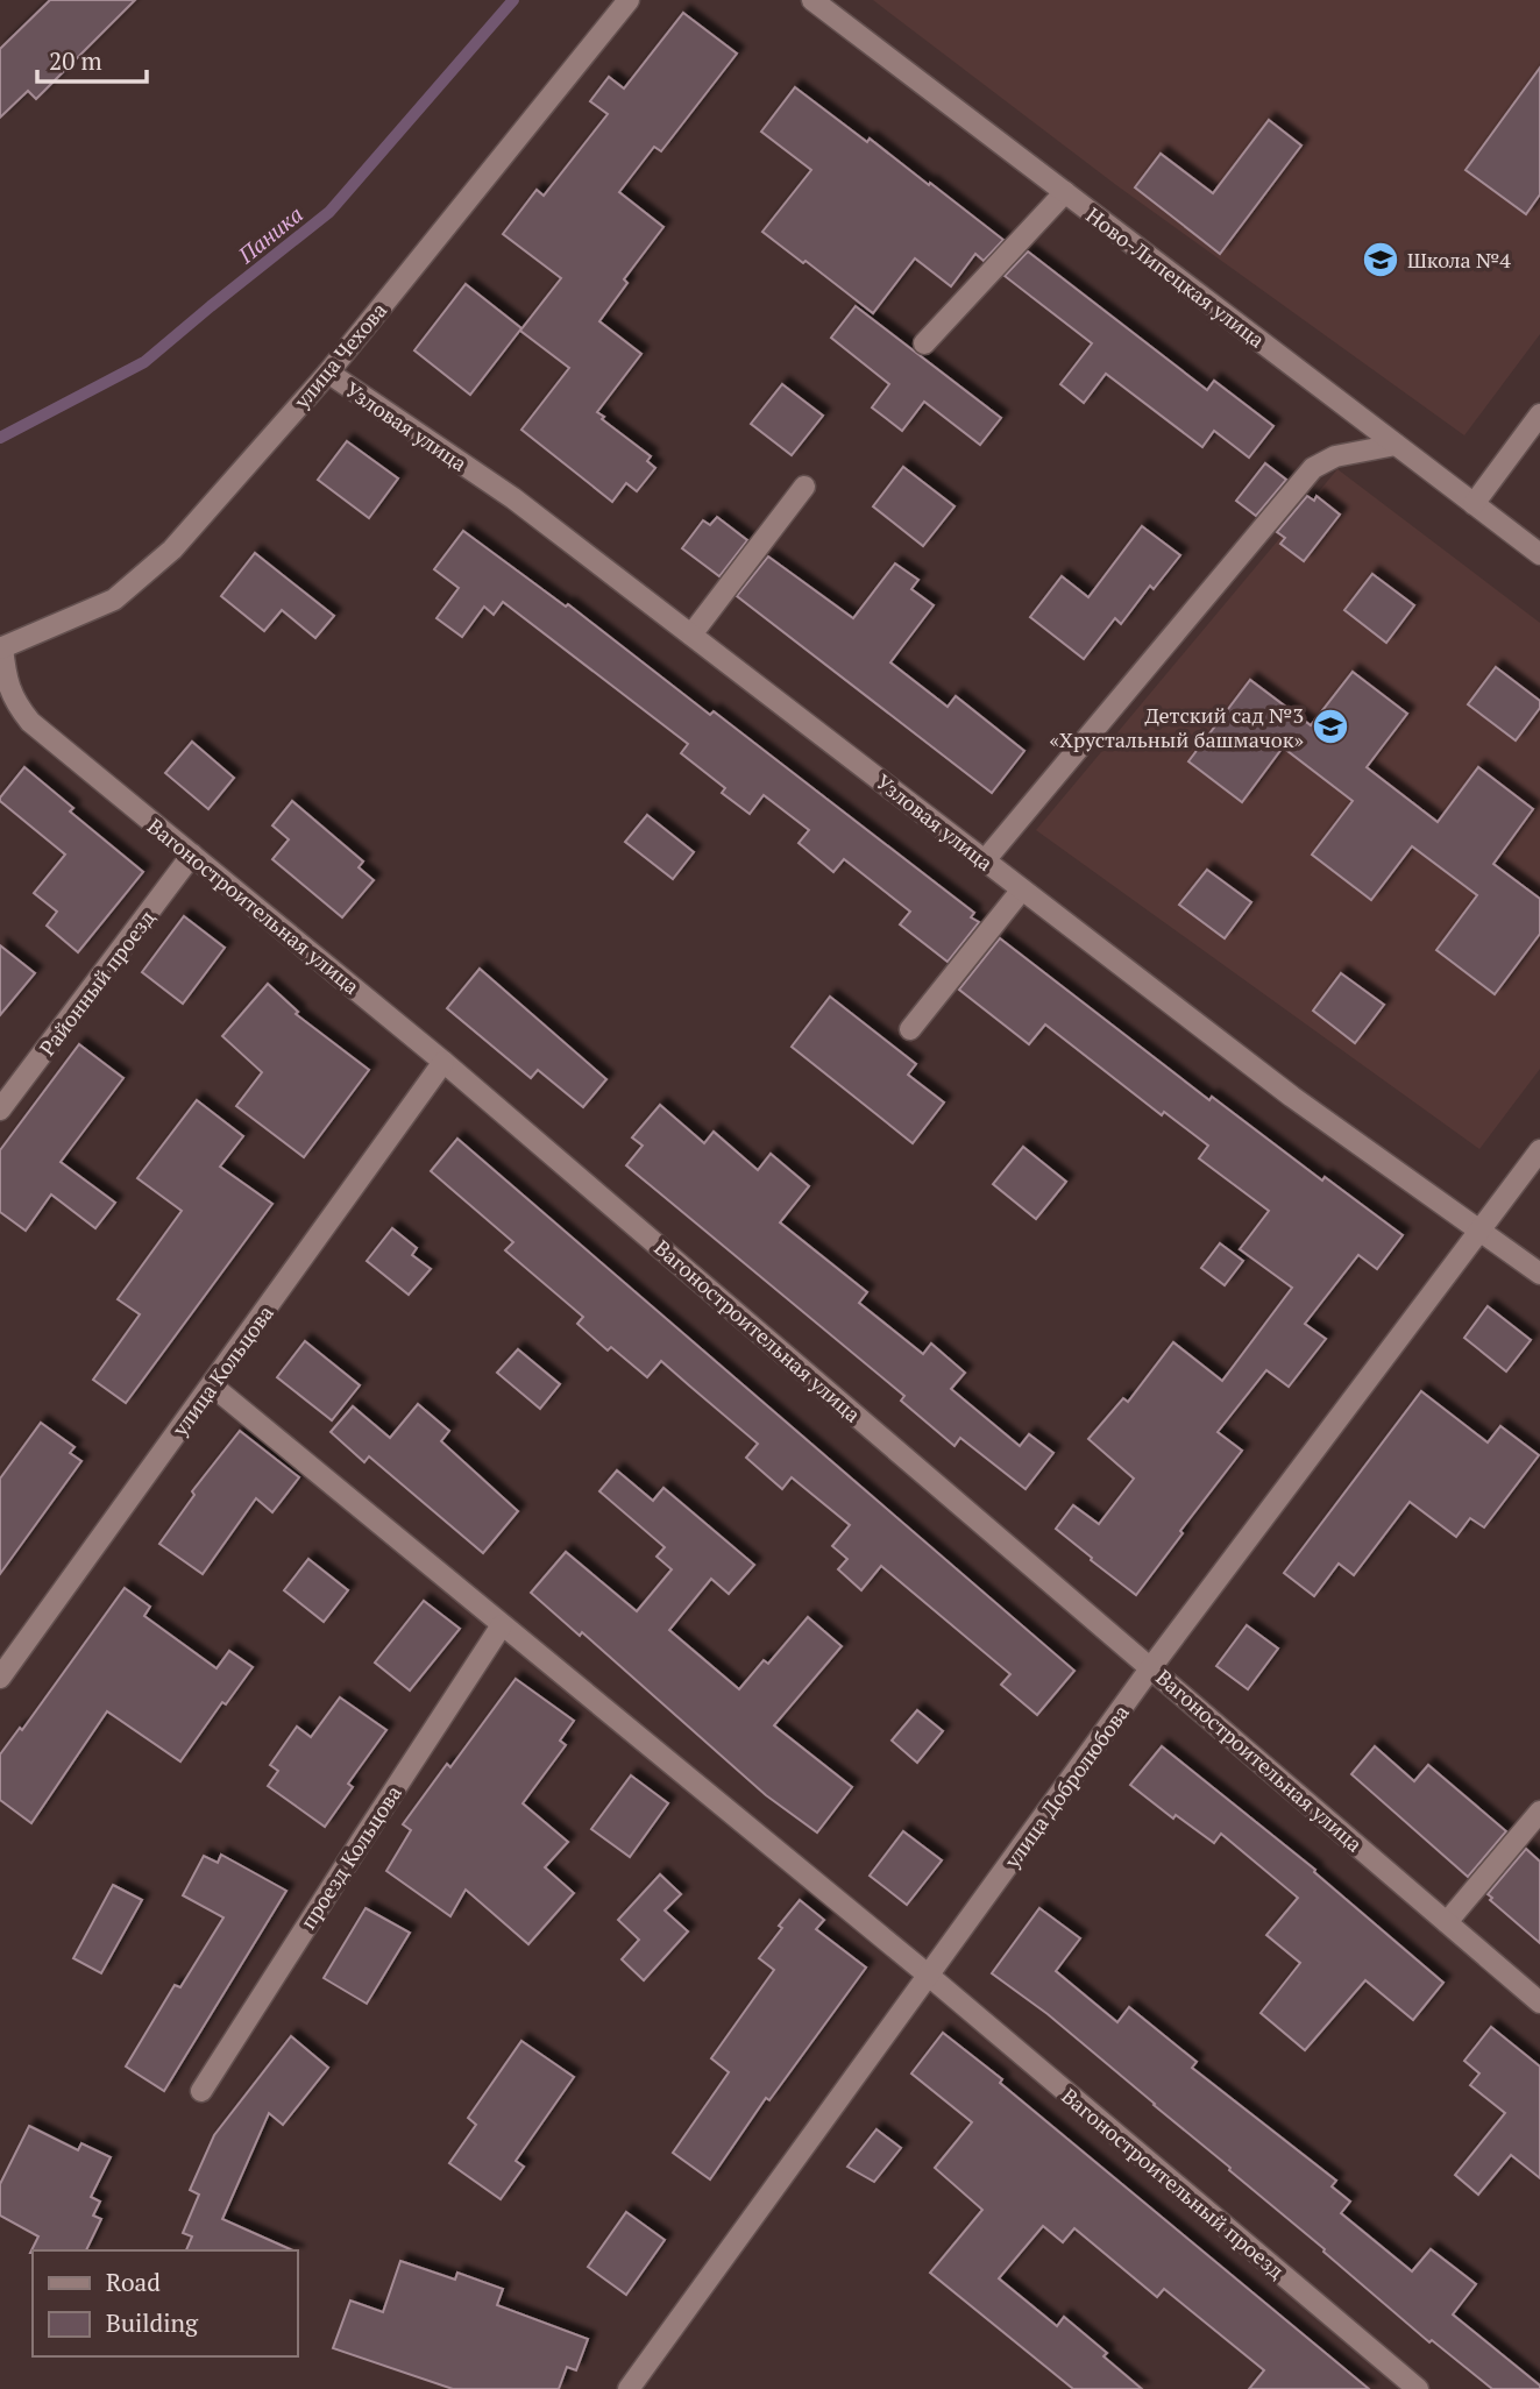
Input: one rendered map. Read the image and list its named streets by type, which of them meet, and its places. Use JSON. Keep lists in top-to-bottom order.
{
  "streets": {
    "street": [
      "Ново-Липецкая улица",
      "улица Чехова",
      "Узловая улица",
      "Вагоностроительная улица",
      "Районный проезд",
      "улица Кольцова",
      "улица Добролюбова",
      "проезд Кольцова",
      "Вагоностроительный проезд"
    ]
  },
  "crossings": [
    ["улица Чехова", "Узловая улица"],
    ["улица Чехова", "Вагоностроительная улица"],
    ["Узловая улица", "улица Добролюбова"],
    ["Вагоностроительная улица", "Районный проезд"],
    ["Вагоностроительная улица", "улица Кольцова"],
    ["Вагоностроительная улица", "улица Добролюбова"],
    ["улица Кольцова", "Вагоностроительный проезд"],
    ["улица Добролюбова", "Вагоностроительный проезд"],
    ["проезд Кольцова", "Вагоностроительный проезд"]
  ],
  "water": ["Паника"],
  "places": {
    "school or university": ["Школа №4", "Детский сад №3 «Хрустальный башмачок»"]
  },
  "legend": ["Road", "Building"],
  "scale_bar": "20 m"
}
